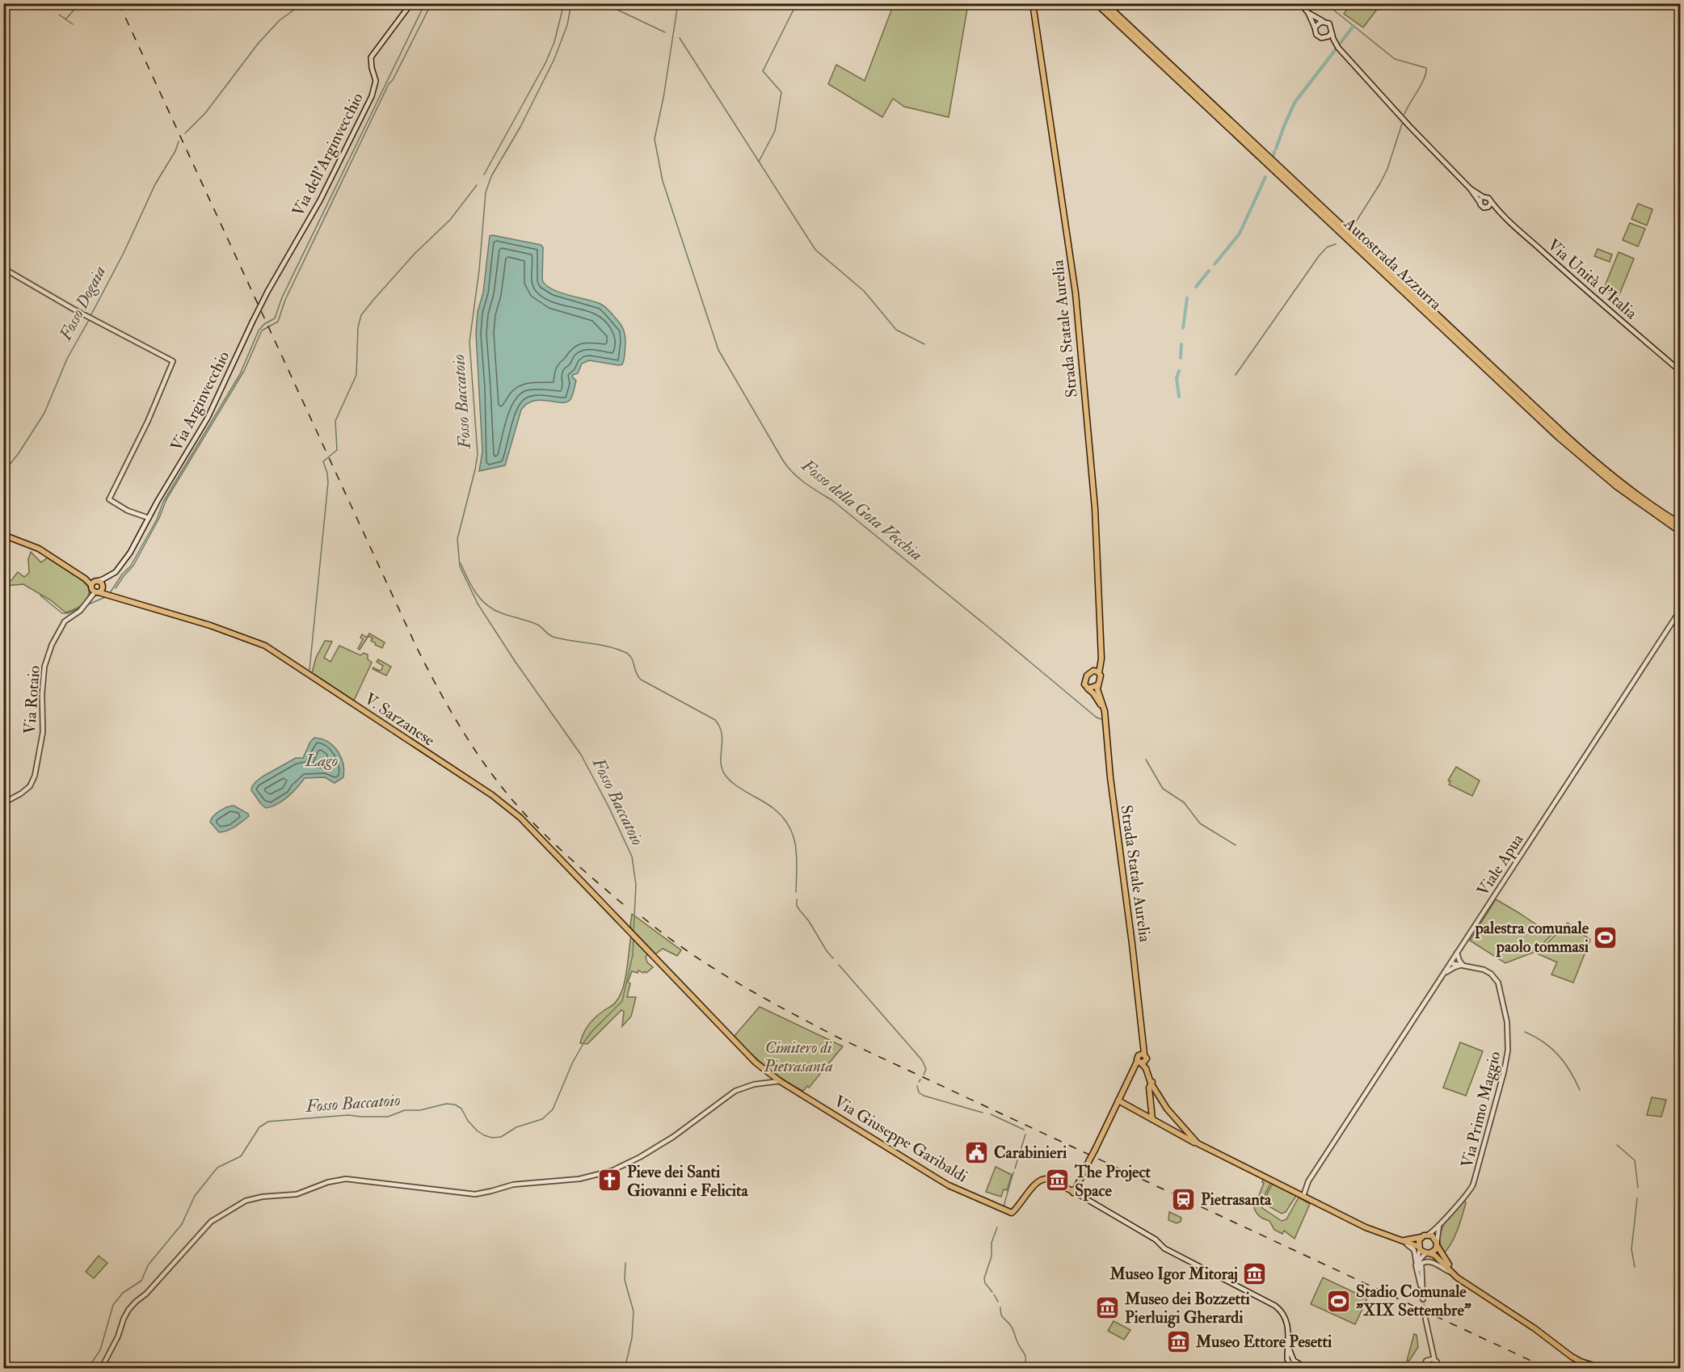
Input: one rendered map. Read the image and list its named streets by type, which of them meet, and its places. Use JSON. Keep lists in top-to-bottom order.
{
  "streets": {
    "highway": ["Autostrada Azzurra"],
    "main road": [
      "Via dell'Arginvecchio",
      "Via Unità d'Italia",
      "Strada Statale Aurelia",
      "Via Arginvecchio",
      "V. Sarzanese",
      "Via Giuseppe Garibaldi"
    ],
    "street": ["Via Rotaio", "Viale Apua", "Via Primo Maggio"]
  },
  "crossings": [
    ["Via dell'Arginvecchio", "Via Arginvecchio"],
    ["Via Arginvecchio", "Via Rotaio"],
    ["Via Arginvecchio", "V. Sarzanese"],
    ["Via Rotaio", "V. Sarzanese"],
    ["V. Sarzanese", "Via Giuseppe Garibaldi"],
    ["Viale Apua", "Via Primo Maggio"]
  ],
  "water": [
    "Fosso Dogaia",
    "Fosso Baccatoio",
    "Fosso della Gota Vecchia",
    "Lago"
  ],
  "parks": ["Cimitero di Pietrasanta"],
  "places": {
    "sports": ["palestra comunale paolo tommasi", "Stadio Comunale \"XIX Settembre\""],
    "public building": ["Carabinieri"],
    "church": ["Pieve dei Santi Giovanni e Felicita"],
    "museum": [
      "The Project Space",
      "Museo Igor Mitoraj",
      "Museo dei Bozzetti Pierluigi Gherardi",
      "Museo Ettore Pesetti"
    ],
    "station": ["Pietrasanta"]
  }
}
